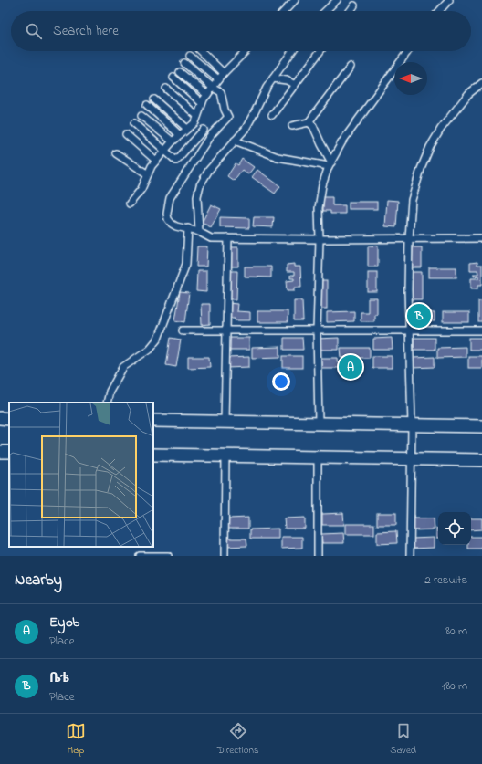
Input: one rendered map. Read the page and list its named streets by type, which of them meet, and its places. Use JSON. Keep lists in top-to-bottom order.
{
  "north": "left",
  "page": {
    "search": "Search here",
    "pins": ["B", "A"],
    "heading": ["Nearby", "2 results"],
    "list": [
      {
        "mark": "A",
        "name": "Eyob",
        "note": "Place",
        "value": "80 m"
      },
      {
        "mark": "B",
        "name": "ቤቴ",
        "note": "Place",
        "value": "180 m"
      }
    ],
    "nav": ["Map", "Directions", "Saved"]
  }
}
